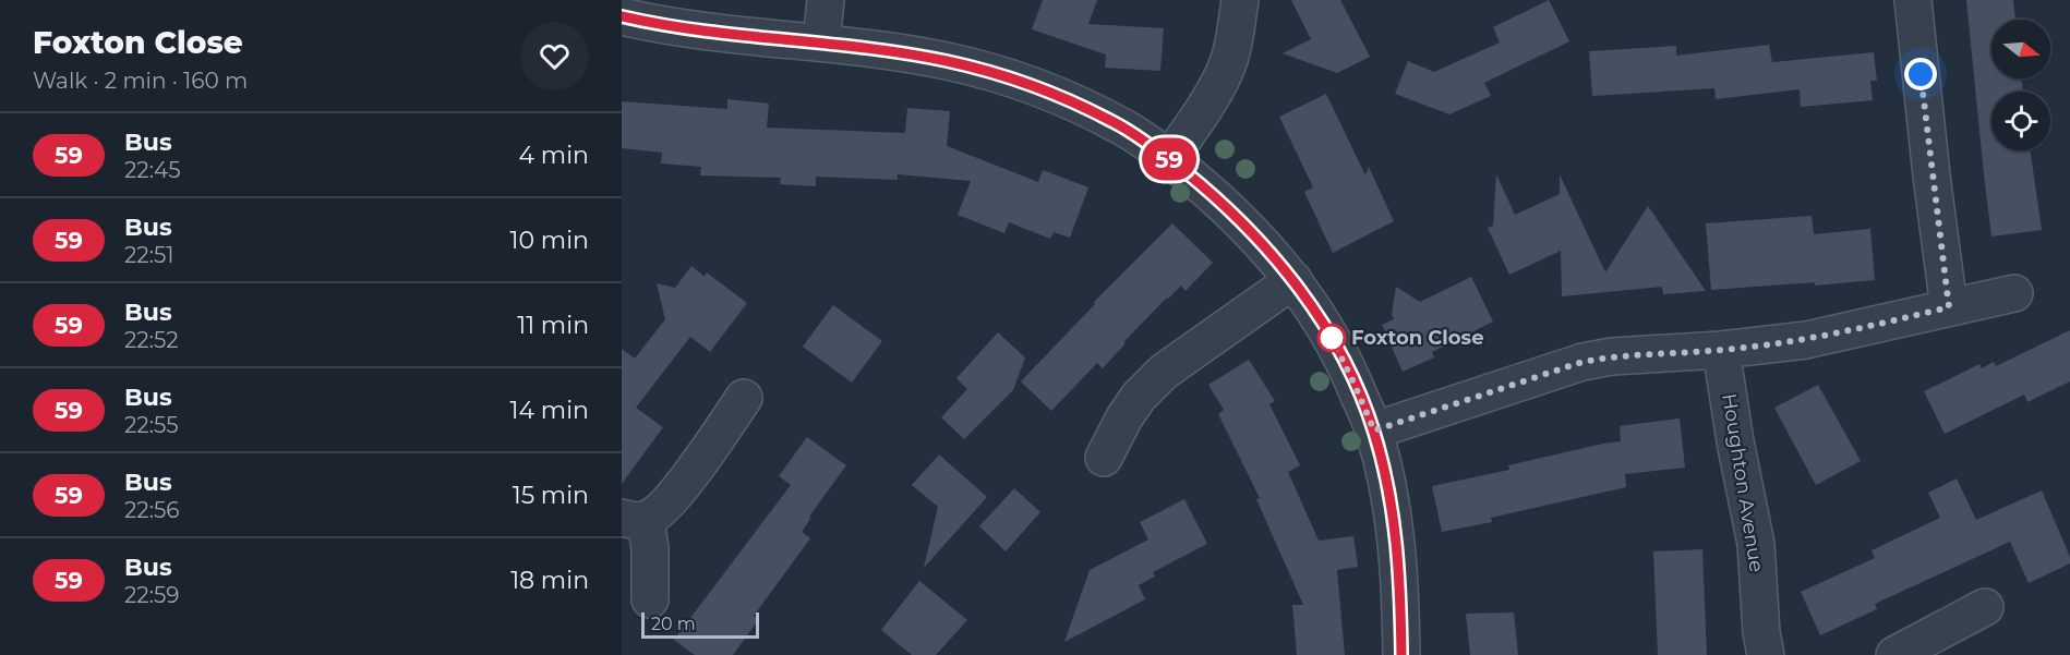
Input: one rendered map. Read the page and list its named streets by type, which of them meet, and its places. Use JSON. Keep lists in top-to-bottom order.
{
  "streets": {
    "street": ["Houghton Avenue"]
  },
  "places": ["Foxton Close"],
  "lines": ["bus line 59"],
  "scale_bar": "20 m",
  "north": "right",
  "page": {
    "heading": ["Foxton Close", "Walk · 2 min · 160 m"],
    "on_map": "59",
    "list": [
      {
        "mark": "59",
        "name": "Bus",
        "note": "22:45",
        "value": "4 min"
      },
      {
        "mark": "59",
        "name": "Bus",
        "note": "22:51",
        "value": "10 min"
      },
      {
        "mark": "59",
        "name": "Bus",
        "note": "22:52",
        "value": "11 min"
      },
      {
        "mark": "59",
        "name": "Bus",
        "note": "22:55",
        "value": "14 min"
      },
      {
        "mark": "59",
        "name": "Bus",
        "note": "22:56",
        "value": "15 min"
      },
      {
        "mark": "59",
        "name": "Bus",
        "note": "22:59",
        "value": "18 min"
      }
    ],
    "scale": "20 m"
  }
}
